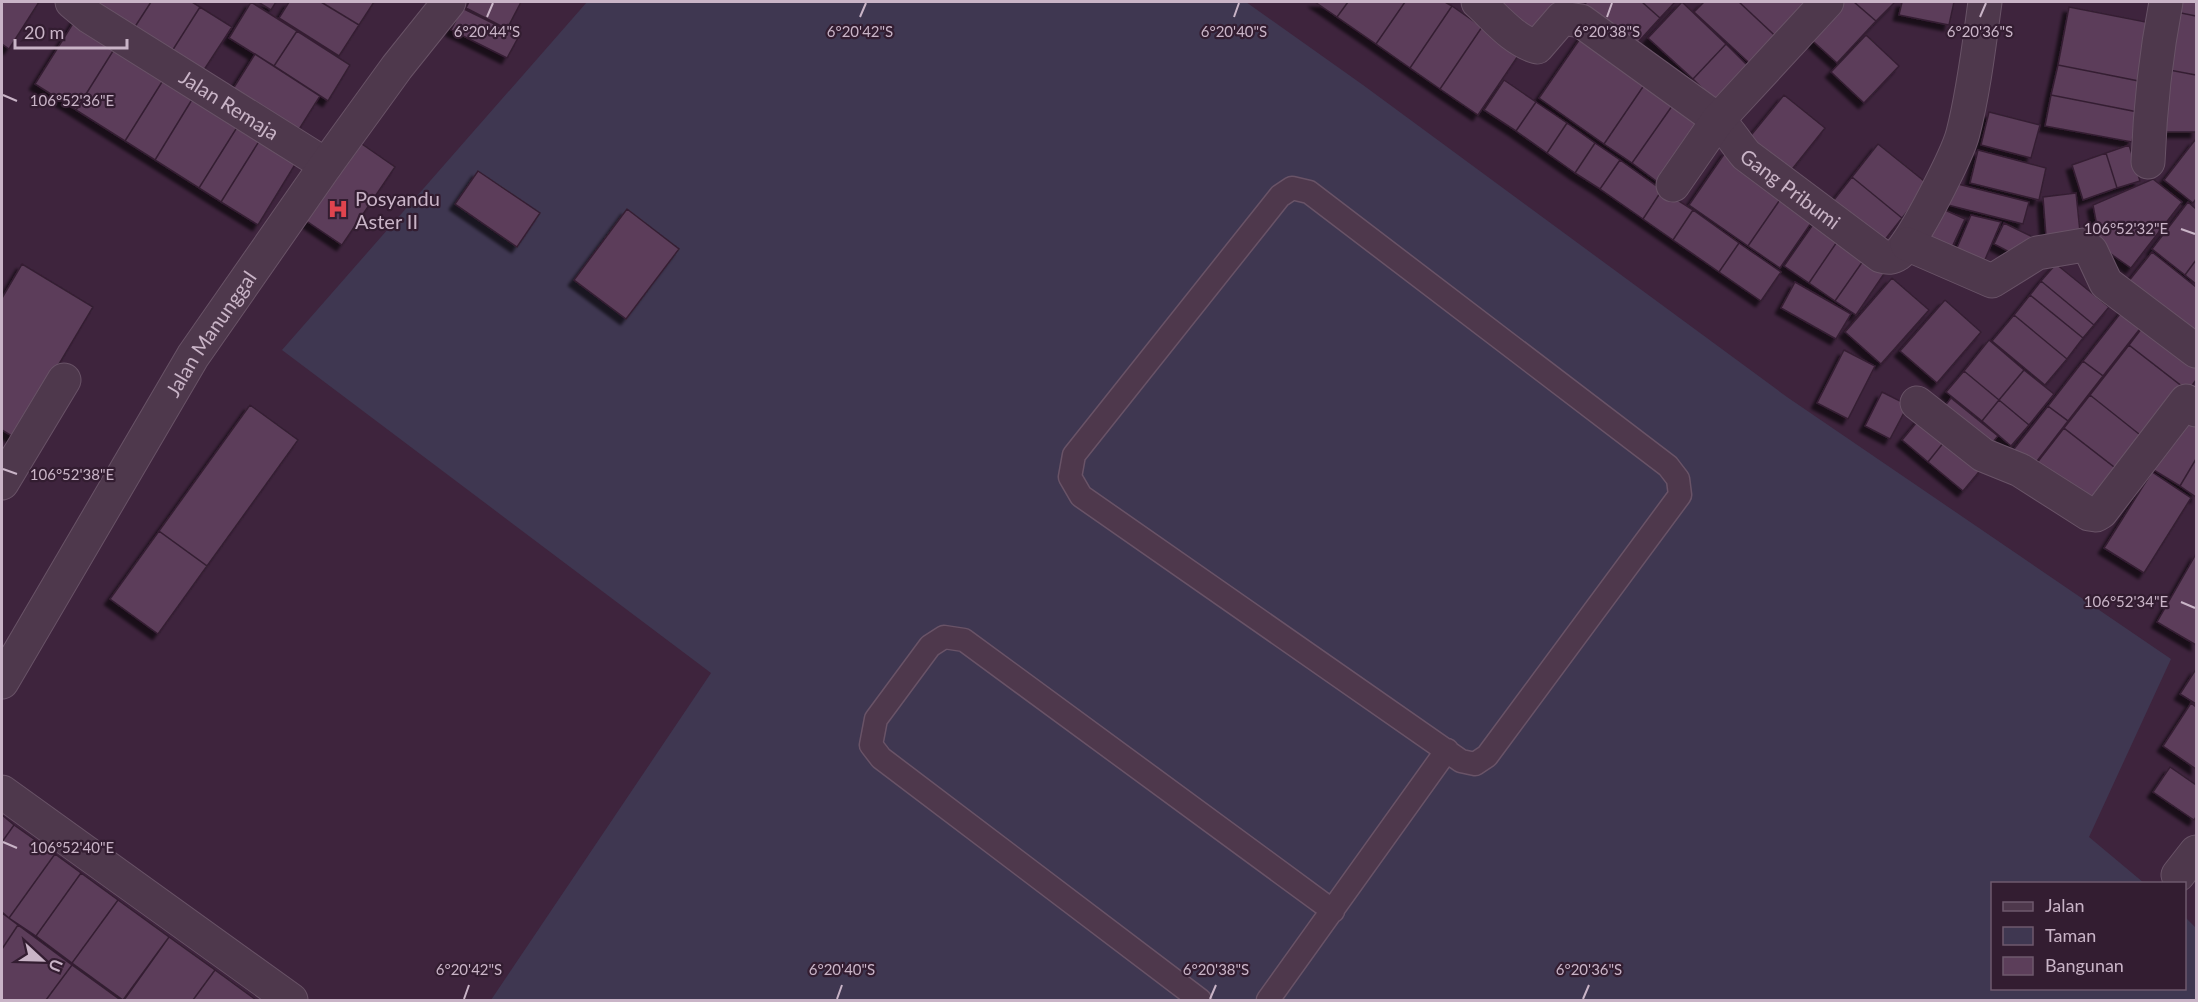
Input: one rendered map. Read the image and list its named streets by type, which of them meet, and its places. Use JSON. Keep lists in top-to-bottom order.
{
  "streets": {
    "street": ["Jalan Remaja", "Gang Pribumi", "Jalan Manunggal"]
  },
  "crossings": [
    ["Jalan Remaja", "Jalan Manunggal"]
  ],
  "places": {
    "hospital": ["Posyandu Aster II"]
  },
  "legend": ["Jalan", "Taman", "Bangunan"],
  "scale_bar": "20 m",
  "north": "right",
  "coordinates": [
    "6°20'44\"S",
    "6°20'42\"S",
    "6°20'40\"S",
    "6°20'38\"S",
    "6°20'36\"S",
    "106°52'36\"E",
    "106°52'32\"E",
    "106°52'38\"E",
    "106°52'34\"E",
    "106°52'40\"E"
  ]
}
